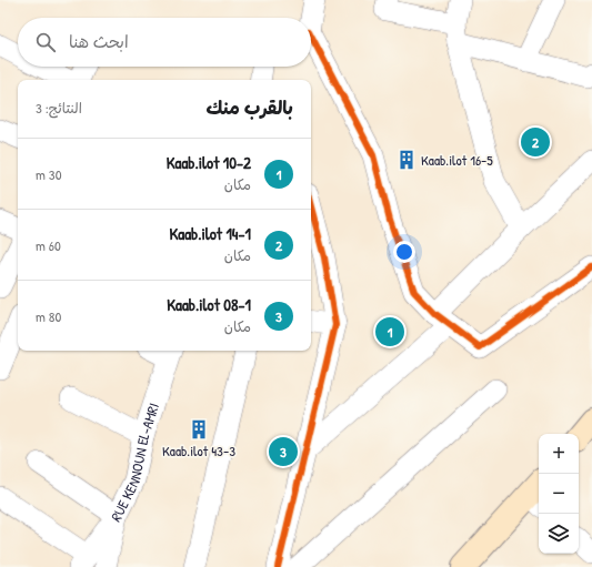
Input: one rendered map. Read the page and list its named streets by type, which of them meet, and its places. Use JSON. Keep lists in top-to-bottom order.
{
  "streets": {
    "street": ["RUE KENNOUN EL-AMRI"]
  },
  "places": {
    "building": ["Kaab.ilot 16-5", "Kaab.ilot 43-3"]
  },
  "page": {
    "search": "ابحث هنا",
    "heading": ["بالقرب منك", "النتائج: 3"],
    "pins": ["2", "1", "3"],
    "list": [
      {
        "mark": "1",
        "name": "Kaab.ilot 10-2",
        "note": "مكان",
        "value": "30 m"
      },
      {
        "mark": "2",
        "name": "Kaab.ilot 14-1",
        "note": "مكان",
        "value": "60 m"
      },
      {
        "mark": "3",
        "name": "Kaab.ilot 08-1",
        "note": "مكان",
        "value": "80 m"
      }
    ],
    "map_buttons": ["+", "−"]
  }
}
